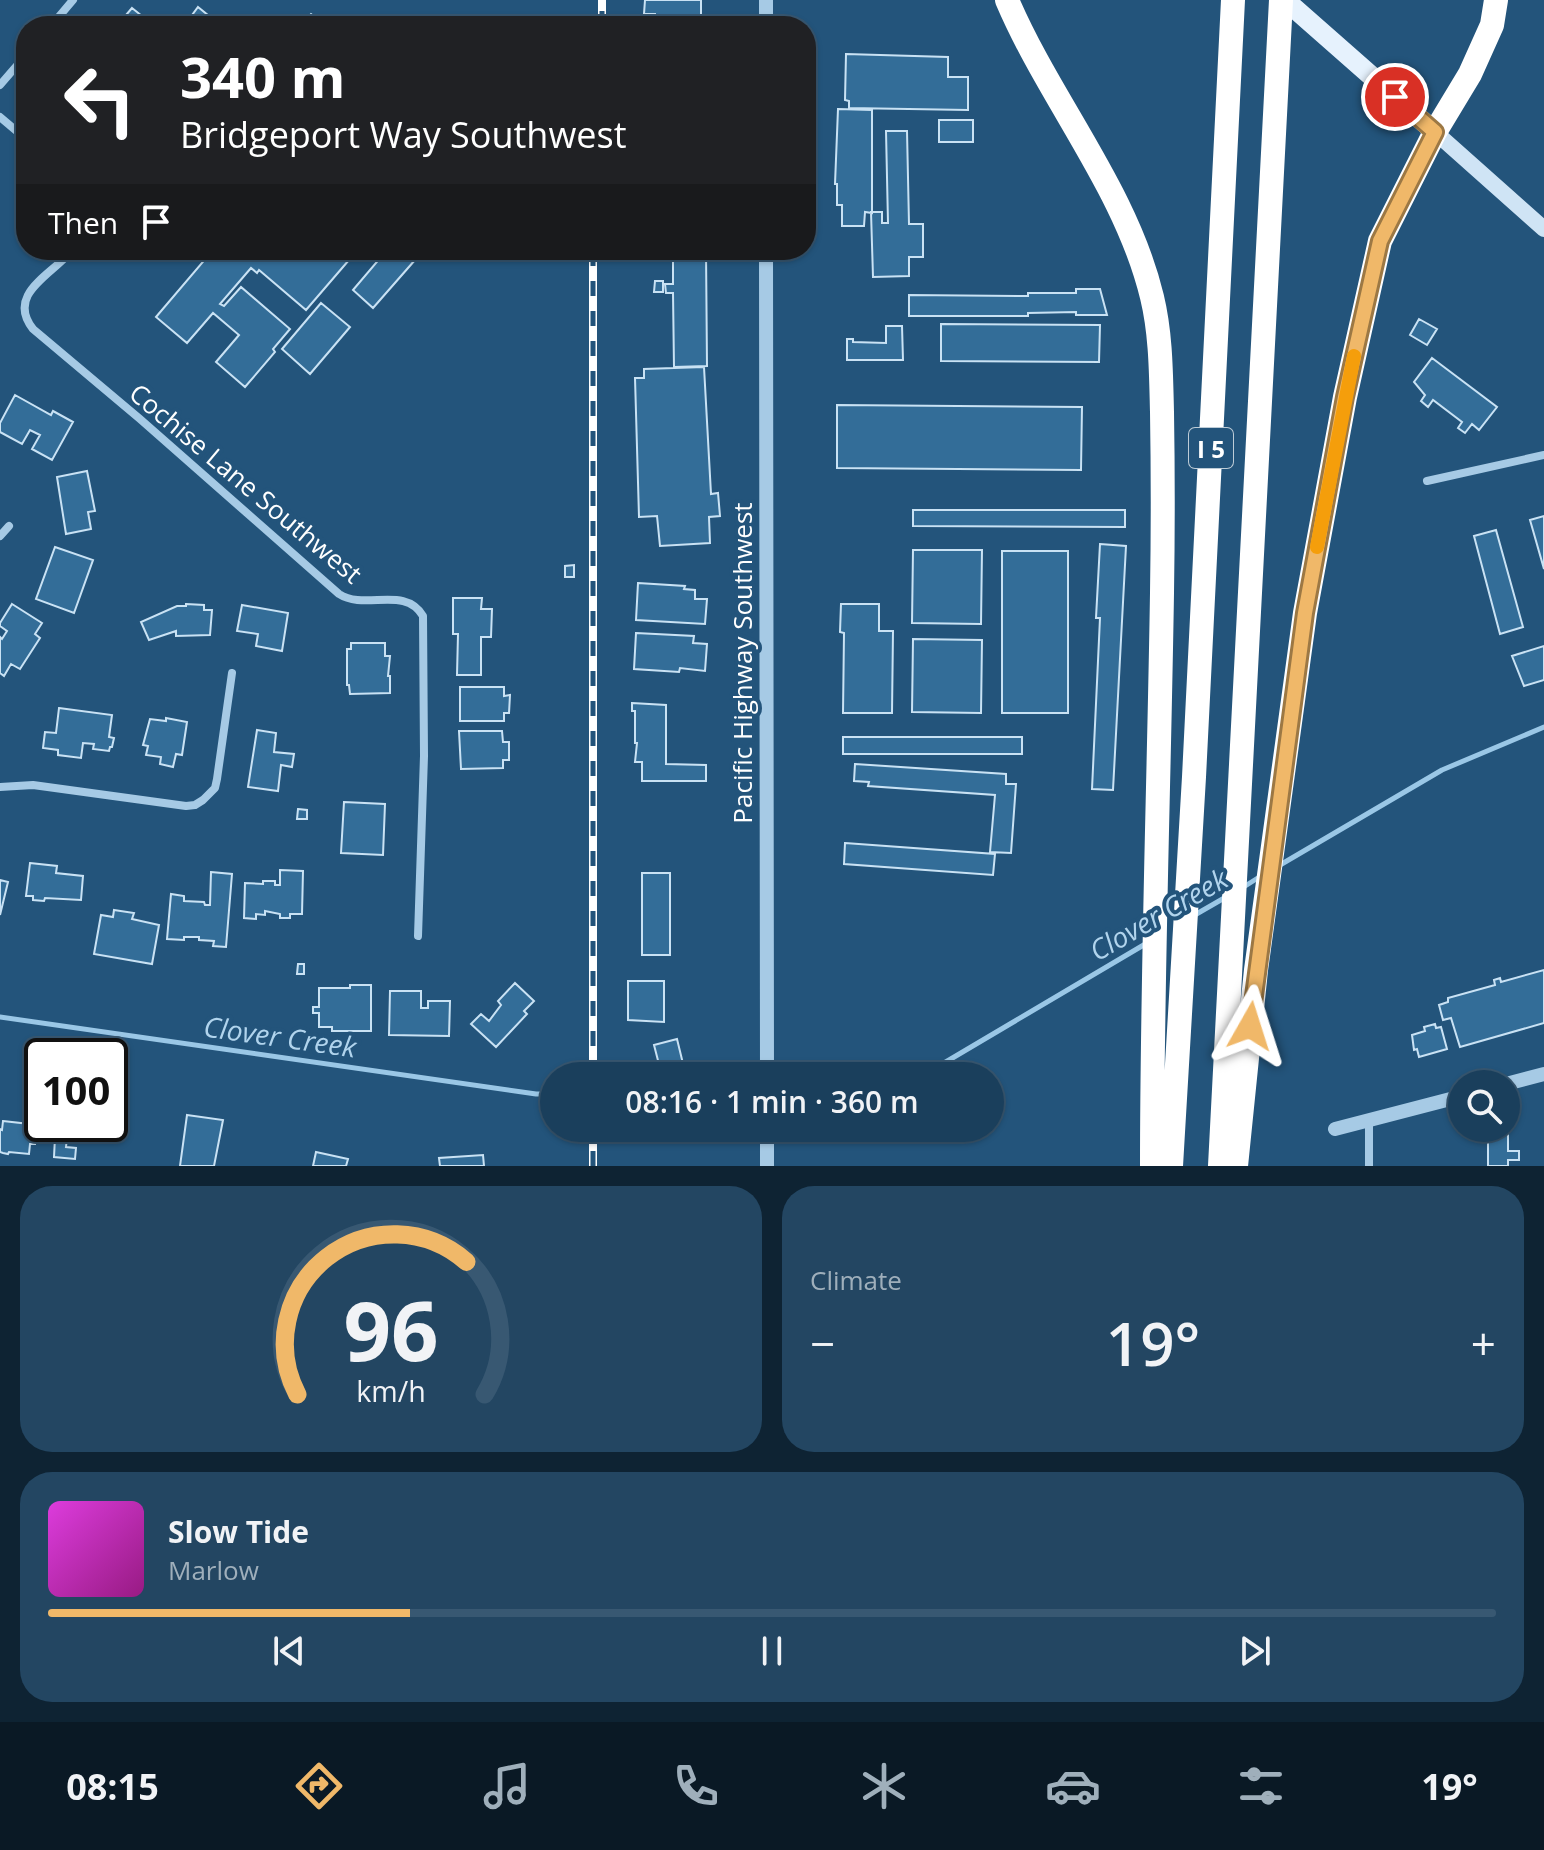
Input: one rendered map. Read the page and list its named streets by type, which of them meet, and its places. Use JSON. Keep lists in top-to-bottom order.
{
  "streets": {
    "highway": ["I 5"],
    "street": ["Cochise Lane Southwest", "Pacific Highway Southwest"]
  },
  "water": ["Clover Creek"],
  "page": {
    "turn": ["340 m", "Bridgeport Way Southwest"],
    "then": "Then",
    "limit": "100",
    "trip": "08:16 · 1 min · 360 m",
    "tile": "Climate",
    "heat": ["−", "19°", "+"],
    "song": ["Slow Tide", "Marlow"],
    "tabs": ["08:15", "19°"],
    "gauge": ["96", "km/h"]
  }
}
